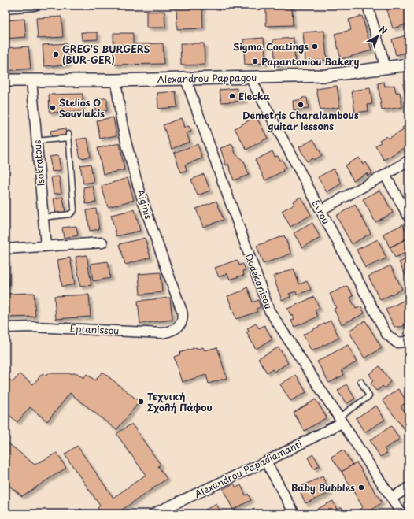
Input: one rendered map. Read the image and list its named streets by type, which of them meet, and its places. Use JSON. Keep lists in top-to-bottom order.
{
  "streets": {
    "street": [
      "Alexandrou Pappagou",
      "Isokratous",
      "Aiginis",
      "Evrou",
      "Dodekanisou",
      "Eptanissou",
      "Alexandrou Papadiamanti"
    ]
  },
  "crossings": [
    ["Alexandrou Pappagou", "Isokratous"],
    ["Alexandrou Pappagou", "Aiginis"],
    ["Alexandrou Pappagou", "Evrou"],
    ["Alexandrou Pappagou", "Dodekanisou"],
    ["Aiginis", "Eptanissou"],
    ["Dodekanisou", "Alexandrou Papadiamanti"]
  ],
  "places": [
    "Sigma Coatings",
    "GREG'S BURGERS (BUR-GER)",
    "Papantoniou Bakery",
    "Elecka",
    "Demetris Charalambous guitar lessons",
    "Stelios O Souvlakis",
    "Τεχνική Σχολή Πάφου",
    "Baby Bubbles"
  ],
  "north": "top right"
}
